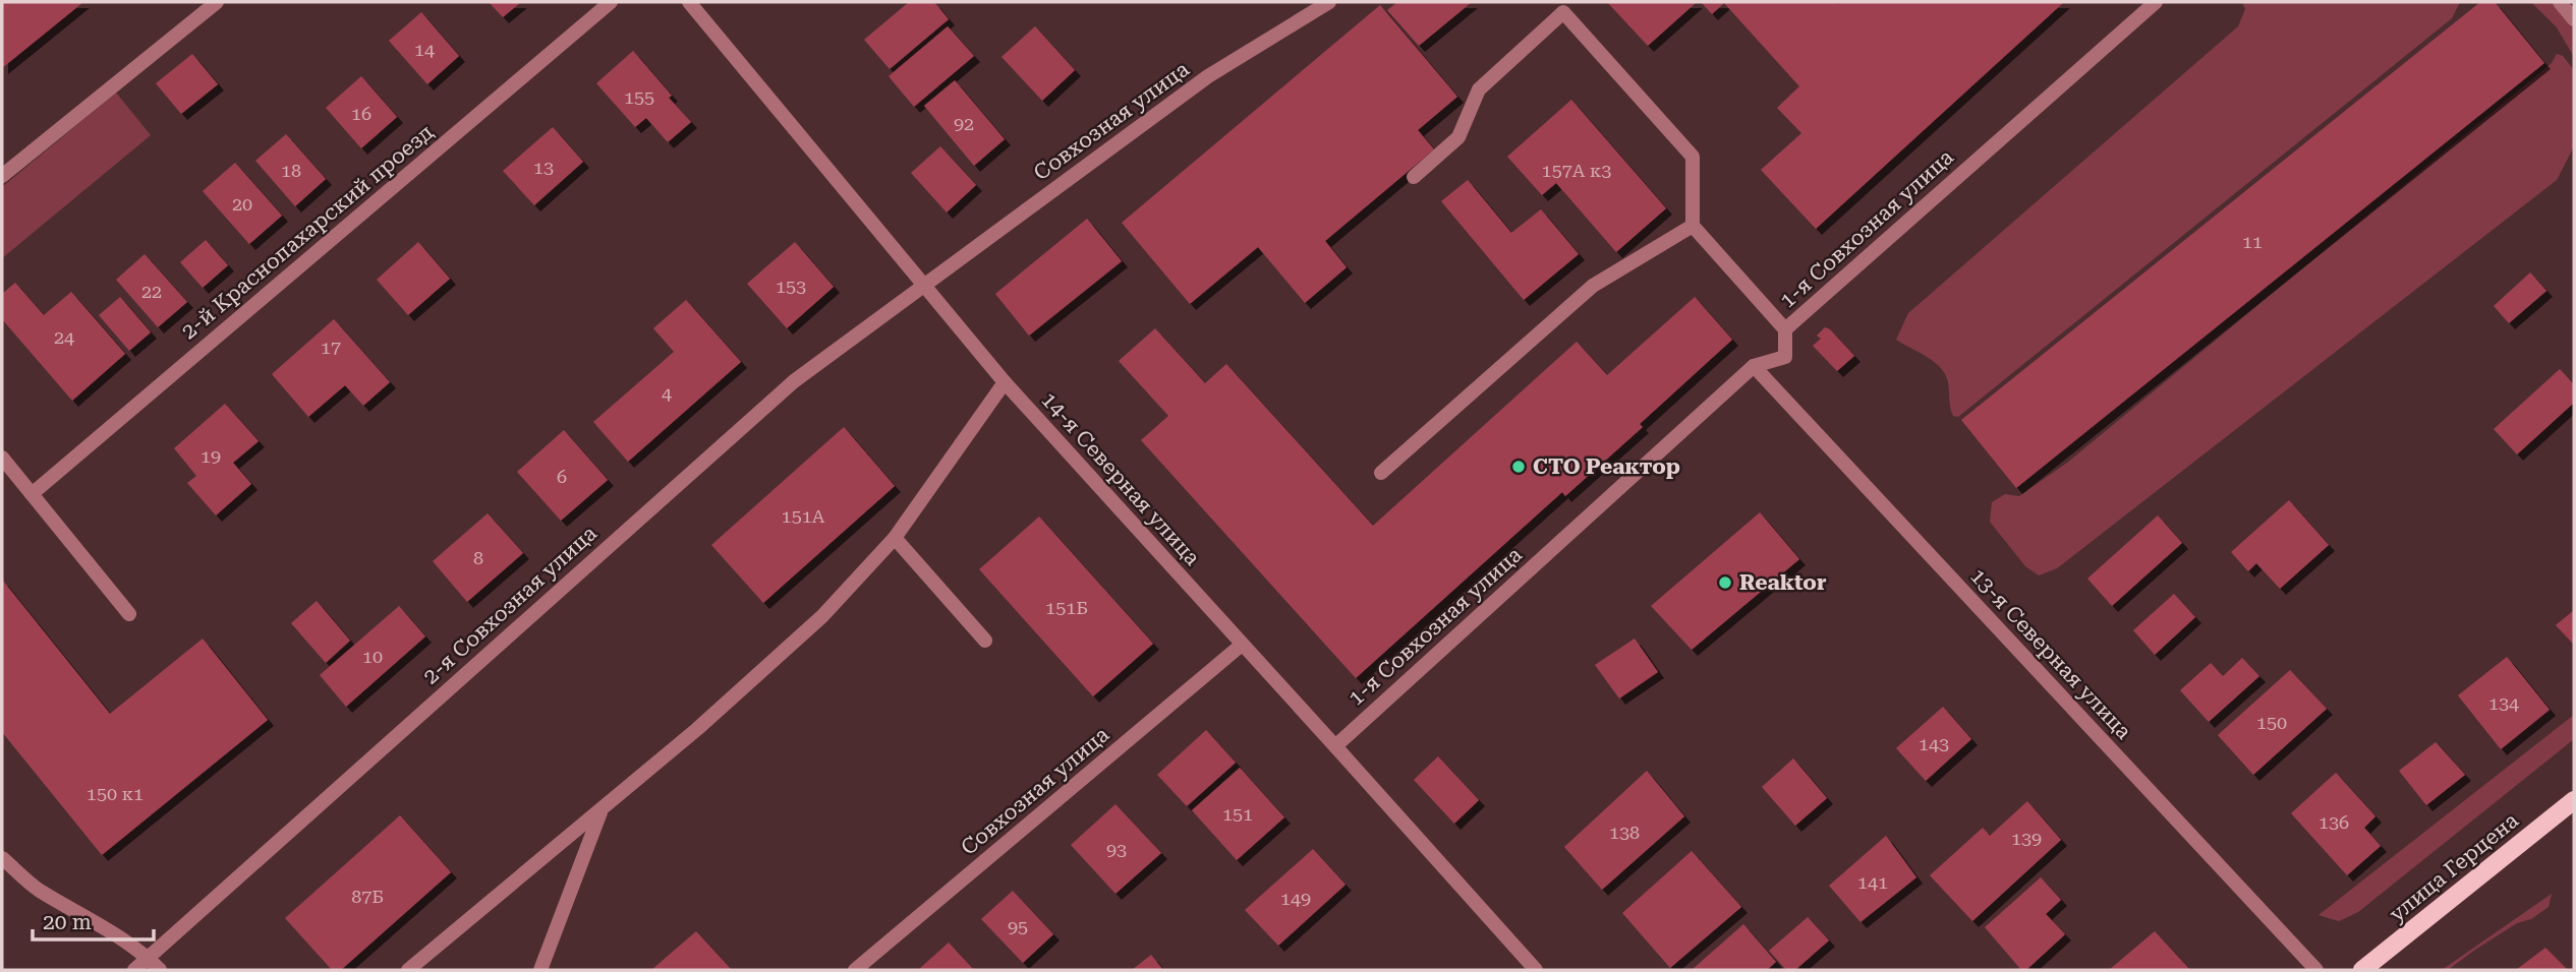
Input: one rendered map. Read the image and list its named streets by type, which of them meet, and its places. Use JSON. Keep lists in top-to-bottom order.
{
  "streets": {
    "main road": ["улица Герцена"],
    "street": [
      "Совхозная улица",
      "1-я Совхозная улица",
      "2-й Краснопахарский проезд",
      "14-я Северная улица",
      "2-я Совхозная улица",
      "13-я Северная улица"
    ]
  },
  "crossings": [
    ["Совхозная улица", "14-я Северная улица"],
    ["Совхозная улица", "2-я Совхозная улица"],
    ["1-я Совхозная улица", "14-я Северная улица"],
    ["1-я Совхозная улица", "13-я Северная улица"],
    ["14-я Северная улица", "2-я Совхозная улица"]
  ],
  "places": ["СТО Реактор", "Reaktor"],
  "house_numbers": [
    "14",
    "155",
    "16",
    "92",
    "13",
    "18",
    "157А к3",
    "20",
    "11",
    "153",
    "22",
    "24",
    "17",
    "4",
    "19",
    "6",
    "151А",
    "8",
    "151Б",
    "10",
    "134",
    "150",
    "143",
    "150 к1",
    "151",
    "136",
    "138",
    "139",
    "93",
    "141",
    "87Б",
    "149",
    "95"
  ],
  "scale_bar": "20 m"
}
